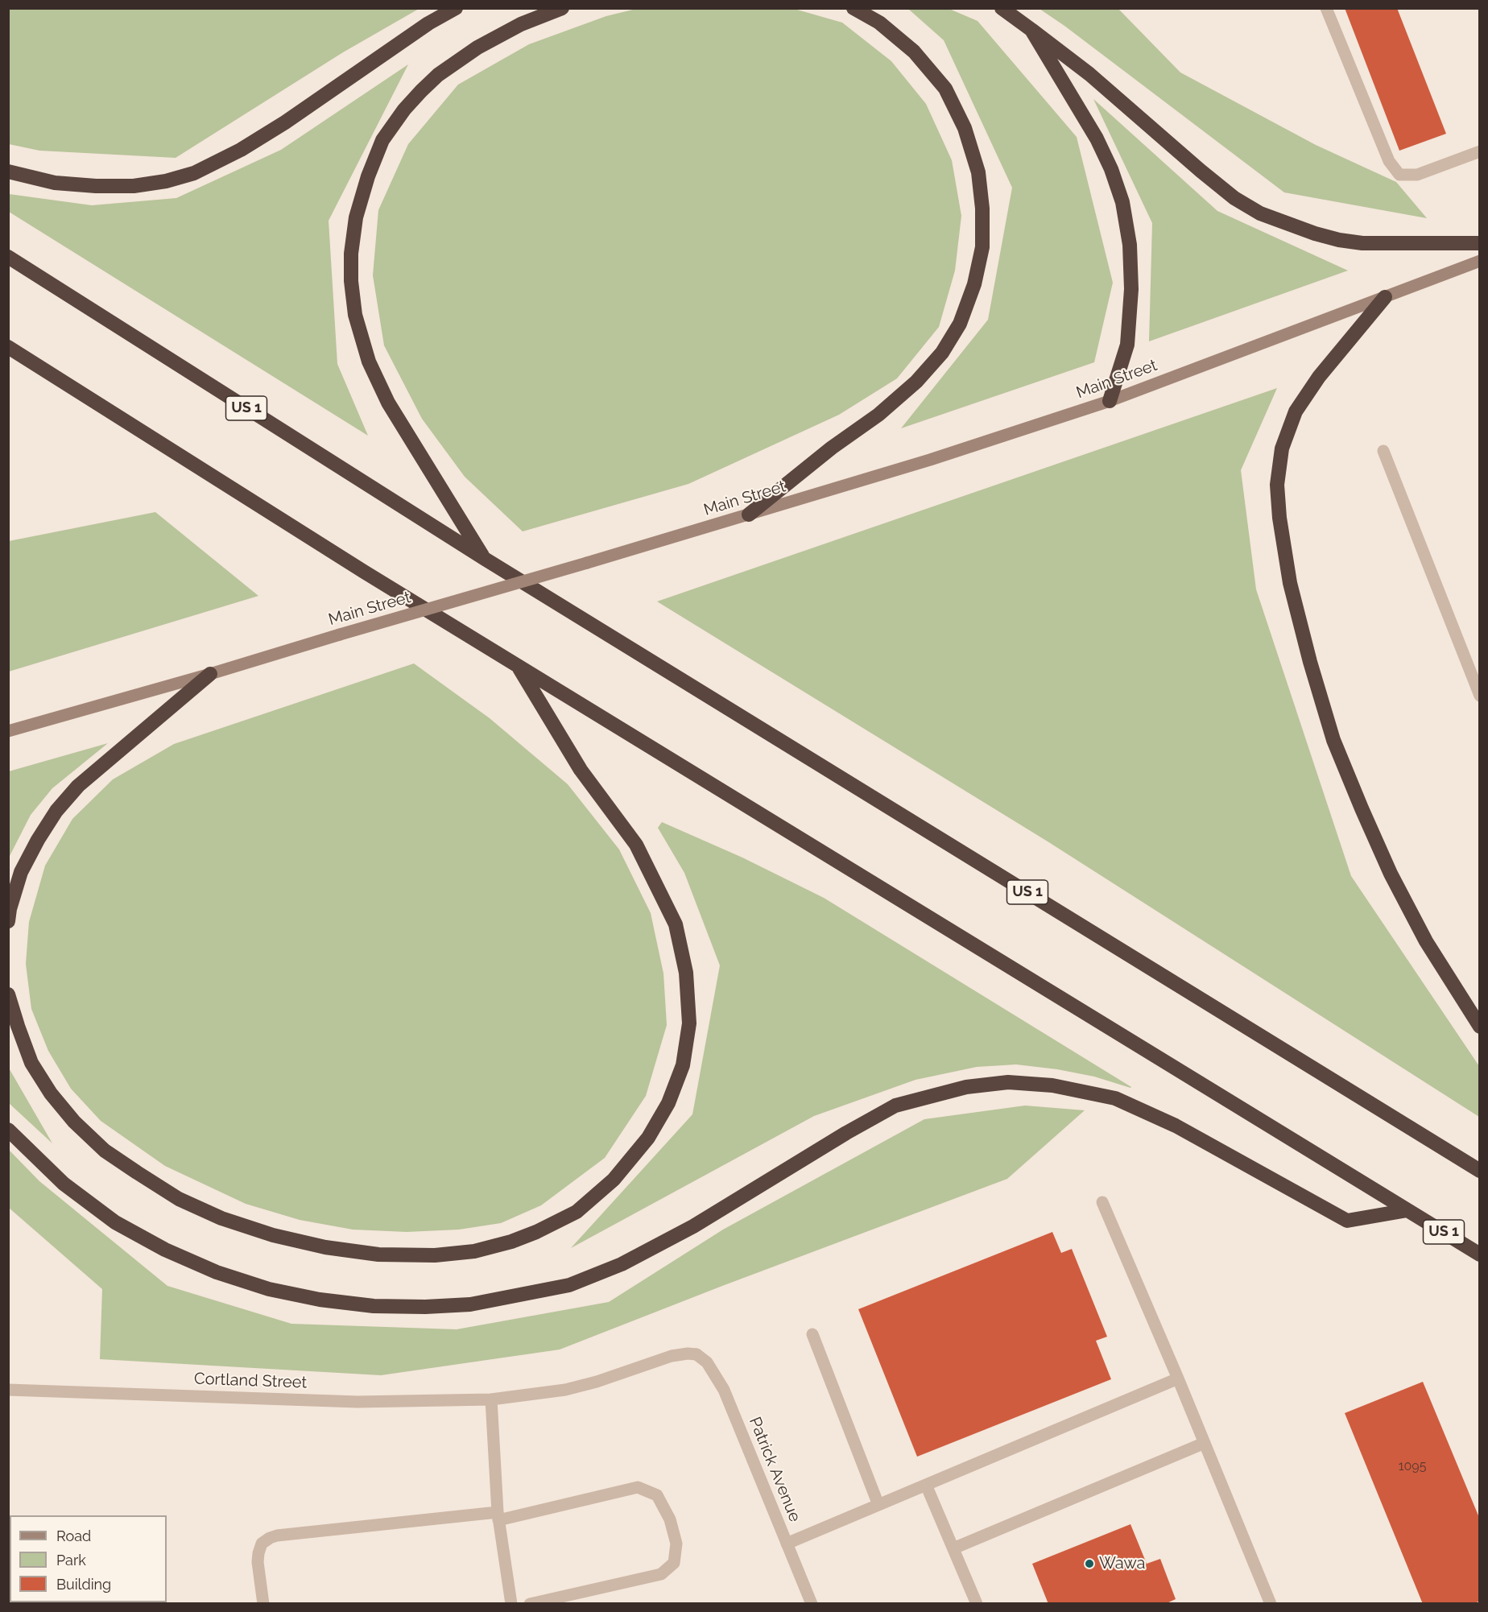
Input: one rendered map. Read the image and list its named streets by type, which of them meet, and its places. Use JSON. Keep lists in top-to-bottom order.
{
  "streets": {
    "highway": ["US 1"],
    "main road": ["Main Street"],
    "street": ["Cortland Street", "Patrick Avenue"]
  },
  "crossings": [
    ["Cortland Street", "Patrick Avenue"]
  ],
  "places": ["Wawa"],
  "house_numbers": ["1095"],
  "legend": ["Road", "Park", "Building"]
}
